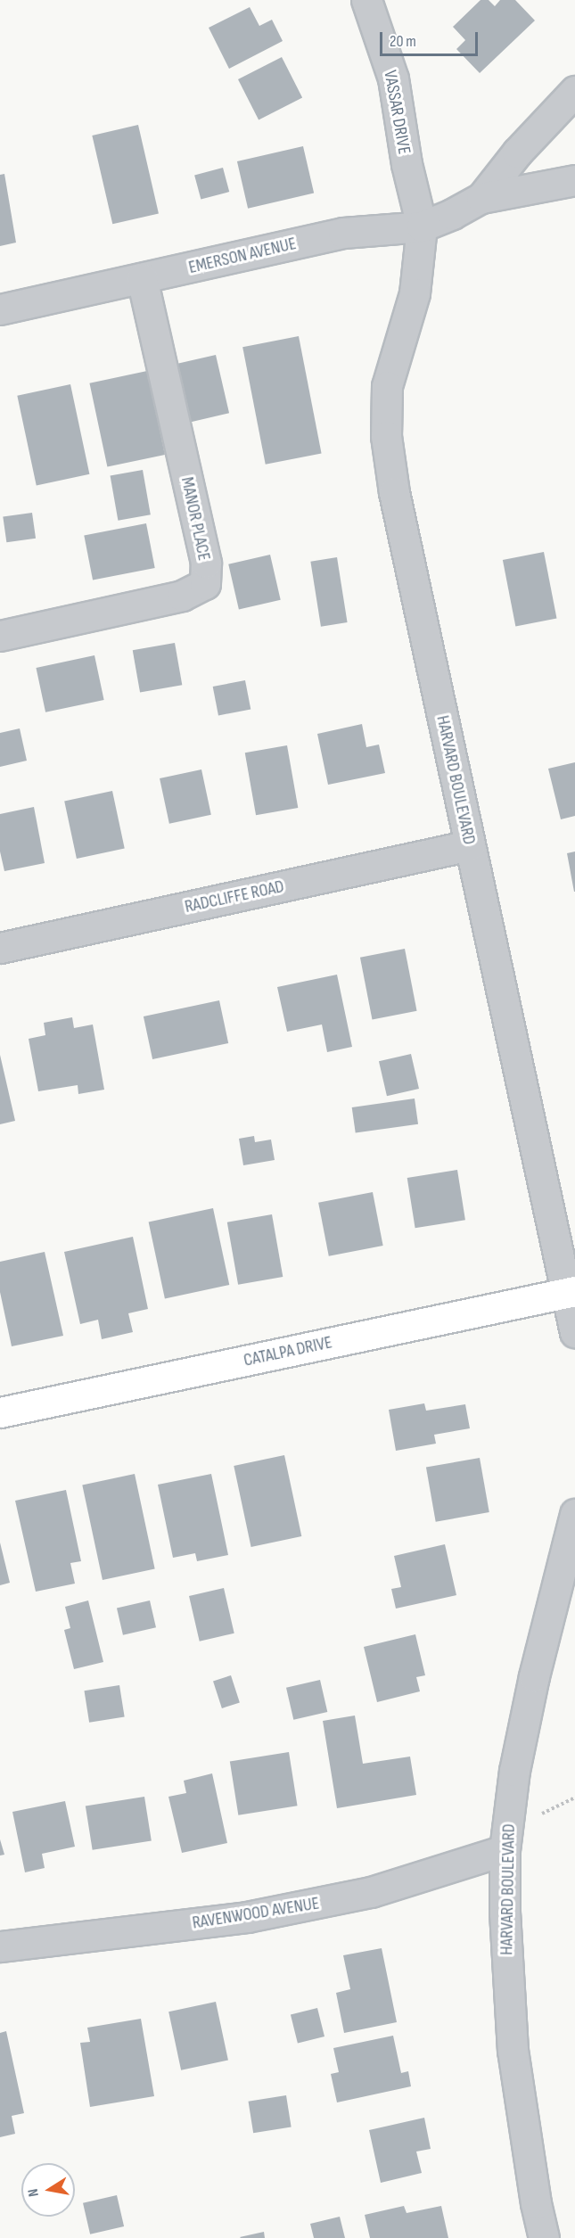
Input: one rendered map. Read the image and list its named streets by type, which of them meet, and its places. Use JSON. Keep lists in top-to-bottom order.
{
  "streets": {
    "street": [
      "VASSAR DRIVE",
      "EMERSON AVENUE",
      "MANOR PLACE",
      "HARVARD BOULEVARD",
      "RADCLIFFE ROAD",
      "CATALPA DRIVE",
      "RAVENWOOD AVENUE"
    ]
  },
  "crossings": [
    ["VASSAR DRIVE", "EMERSON AVENUE"],
    ["VASSAR DRIVE", "HARVARD BOULEVARD"],
    ["EMERSON AVENUE", "MANOR PLACE"],
    ["EMERSON AVENUE", "HARVARD BOULEVARD"],
    ["HARVARD BOULEVARD", "RADCLIFFE ROAD"],
    ["HARVARD BOULEVARD", "CATALPA DRIVE"],
    ["HARVARD BOULEVARD", "RAVENWOOD AVENUE"]
  ],
  "scale_bar": "20 m",
  "north": "left"
}
